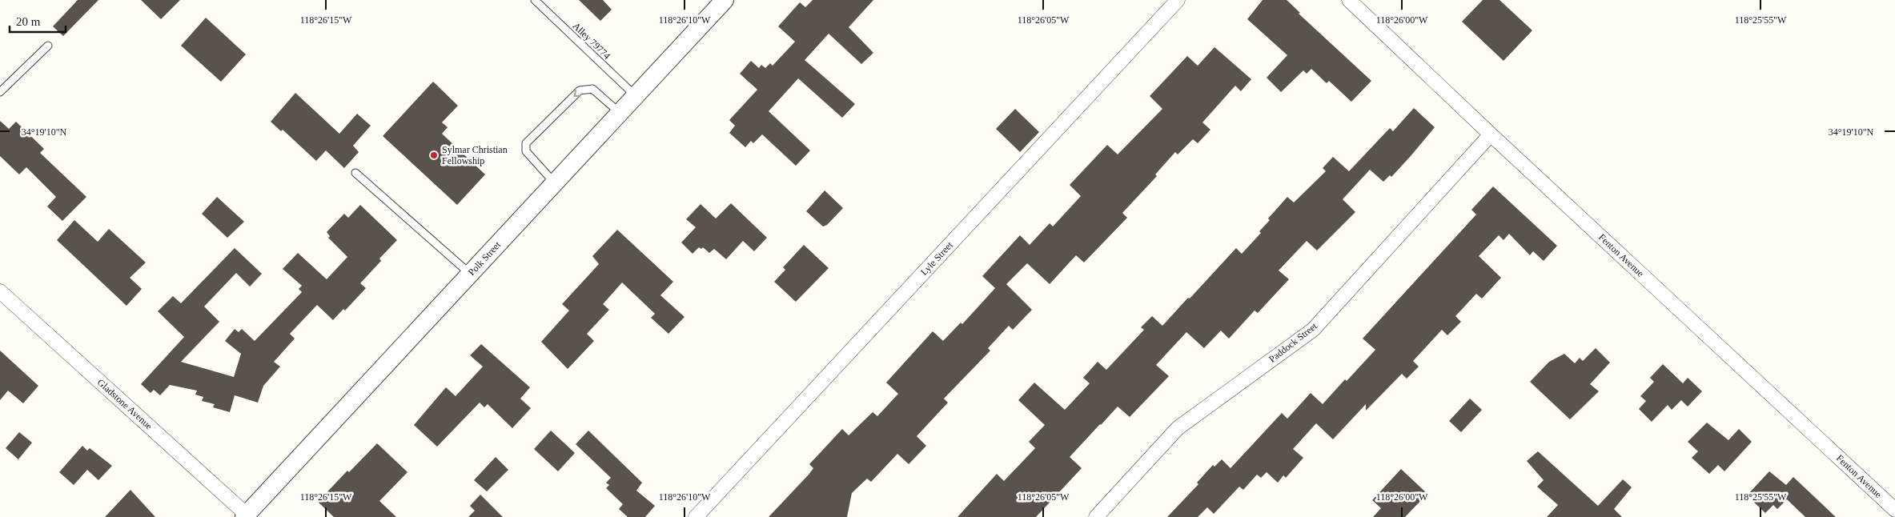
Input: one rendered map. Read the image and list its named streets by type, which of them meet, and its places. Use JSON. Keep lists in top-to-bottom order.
{
  "streets": {
    "street": [
      "Fenton Avenue",
      "Polk Street",
      "Lyle Street",
      "Paddock Street",
      "Gladstone Avenue"
    ],
    "lane": ["Alley 79774"]
  },
  "crossings": [
    ["Alley 79774", "Polk Street"],
    ["Fenton Avenue", "Paddock Street"],
    ["Polk Street", "Gladstone Avenue"]
  ],
  "places": ["Sylmar Christian Fellowship"],
  "scale_bar": "20 m",
  "coordinates": [
    "118°26'15\"W",
    "118°26'10\"W",
    "118°26'05\"W",
    "118°26'00\"W",
    "118°25'55\"W",
    "34°19'10\"N"
  ]
}
